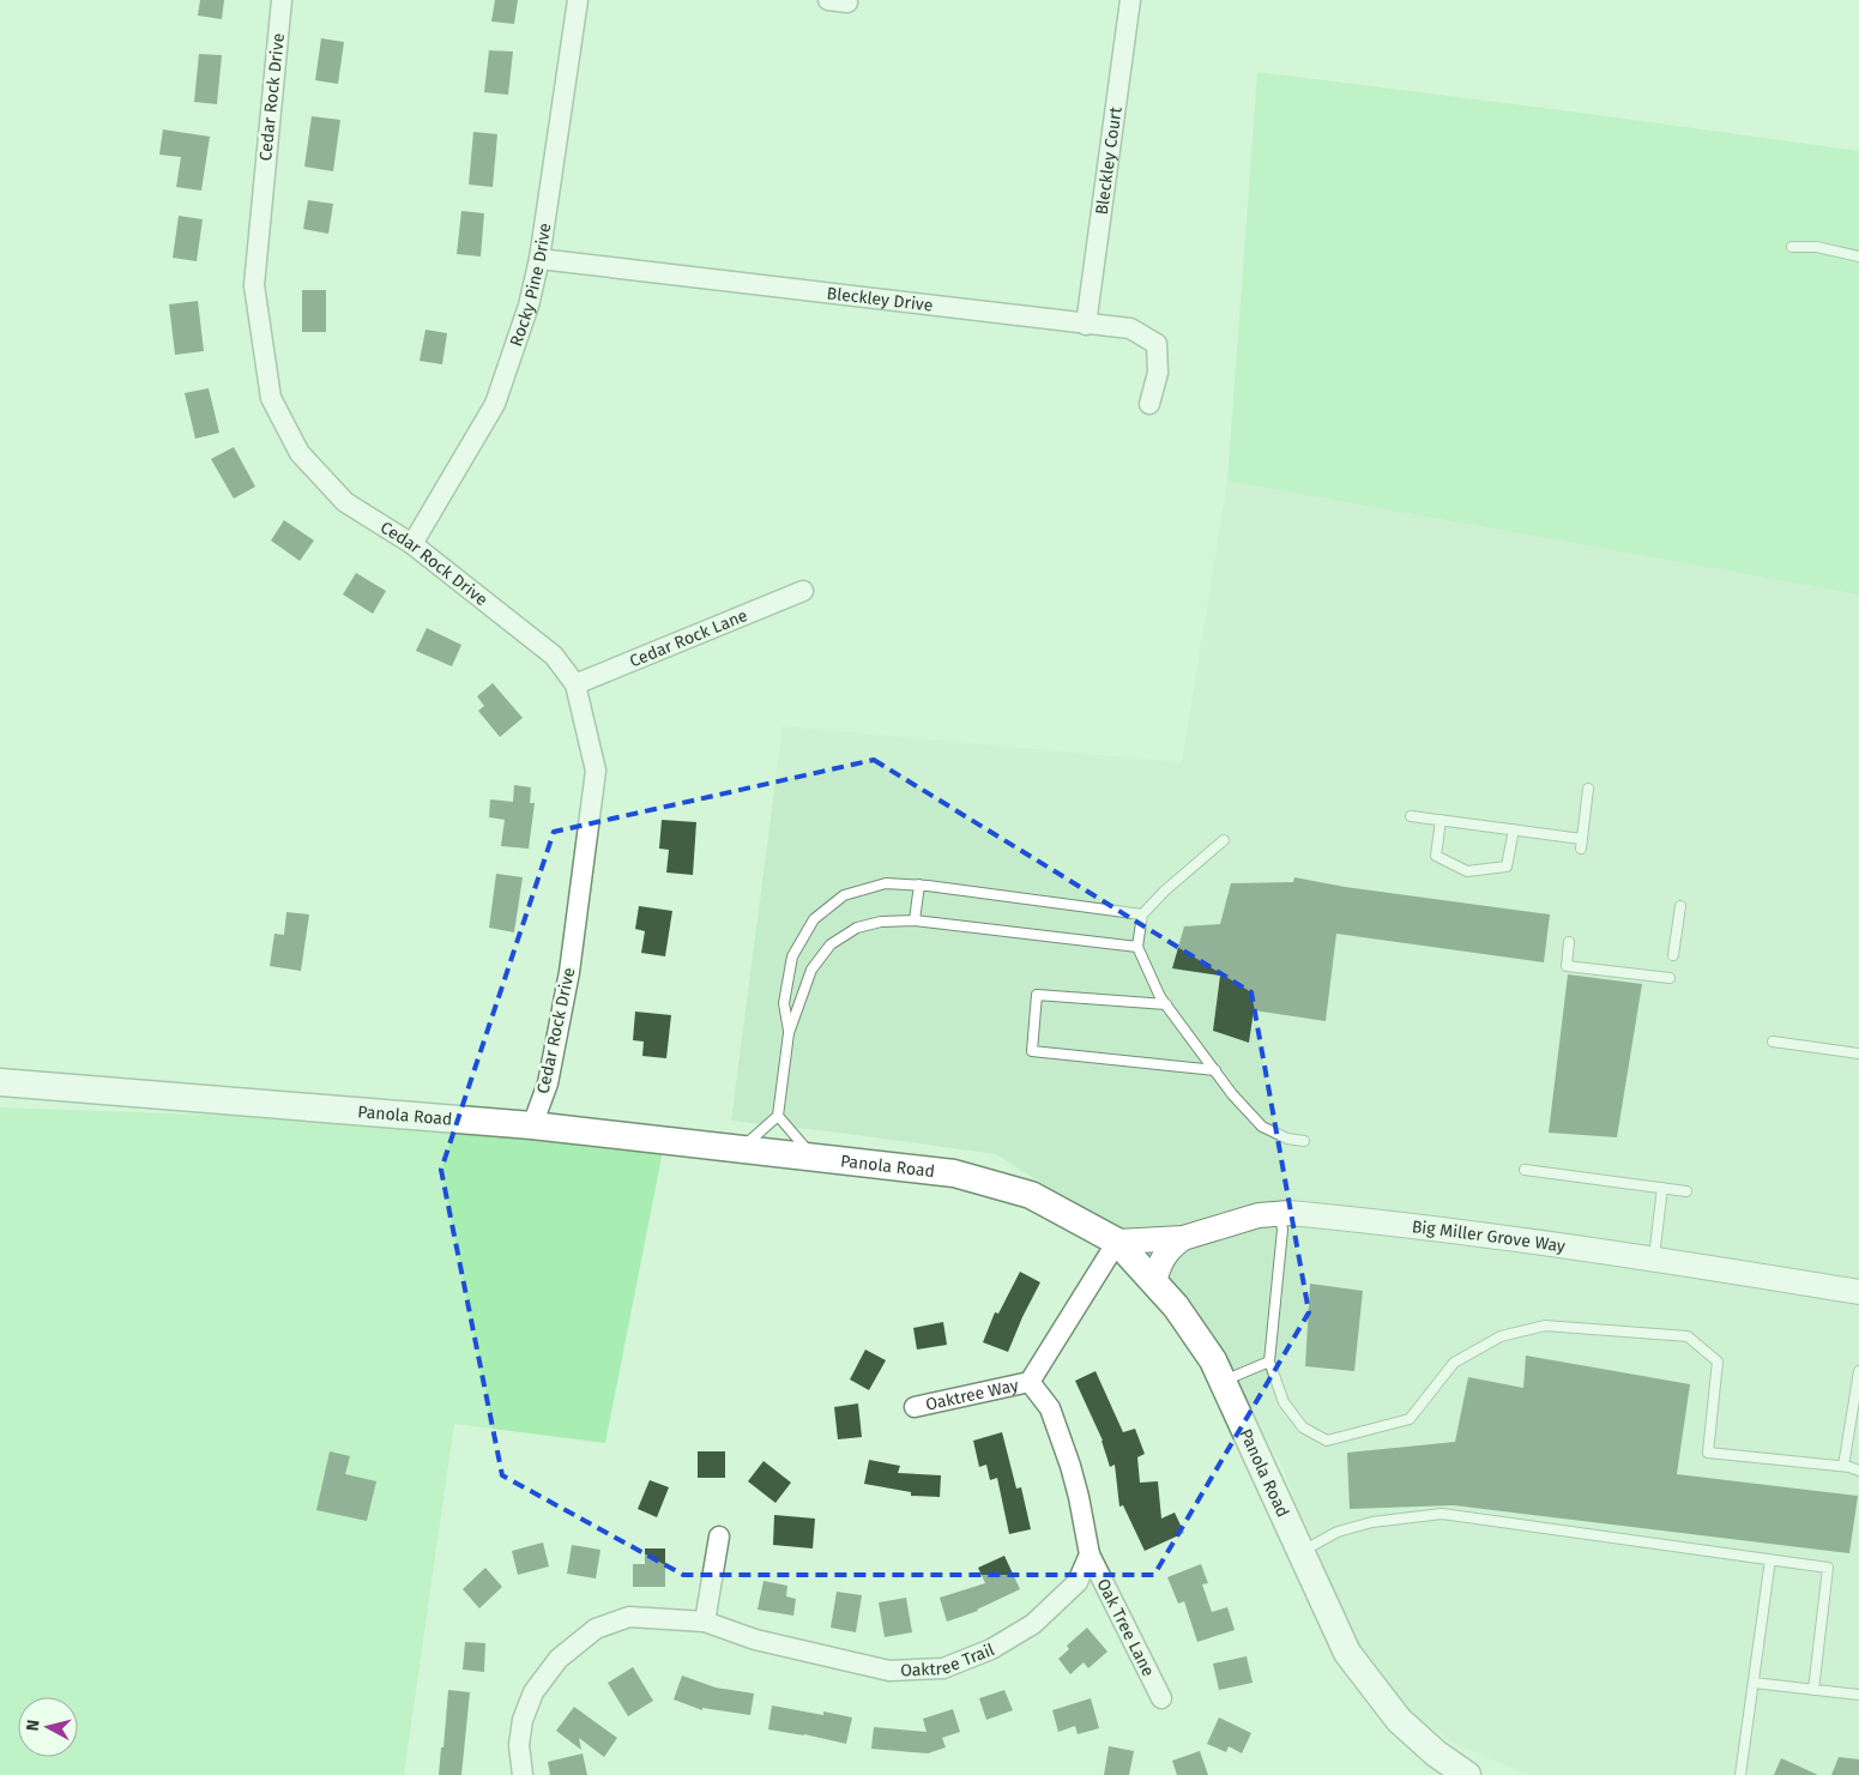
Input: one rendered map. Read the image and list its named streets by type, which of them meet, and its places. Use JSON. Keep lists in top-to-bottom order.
{
  "streets": {
    "main road": ["Panola Road"],
    "street": [
      "Cedar Rock Drive",
      "Bleckley Court",
      "Rocky Pine Drive",
      "Bleckley Drive",
      "Cedar Rock Lane",
      "Big Miller Grove Way",
      "Oaktree Way",
      "Oak Tree Lane",
      "Oaktree Trail"
    ]
  },
  "crossings": [
    ["Cedar Rock Drive", "Rocky Pine Drive"],
    ["Cedar Rock Drive", "Cedar Rock Lane"],
    ["Cedar Rock Drive", "Panola Road"],
    ["Bleckley Court", "Bleckley Drive"],
    ["Rocky Pine Drive", "Bleckley Drive"],
    ["Panola Road", "Big Miller Grove Way"],
    ["Oak Tree Lane", "Oaktree Trail"]
  ],
  "north": "left"
}
